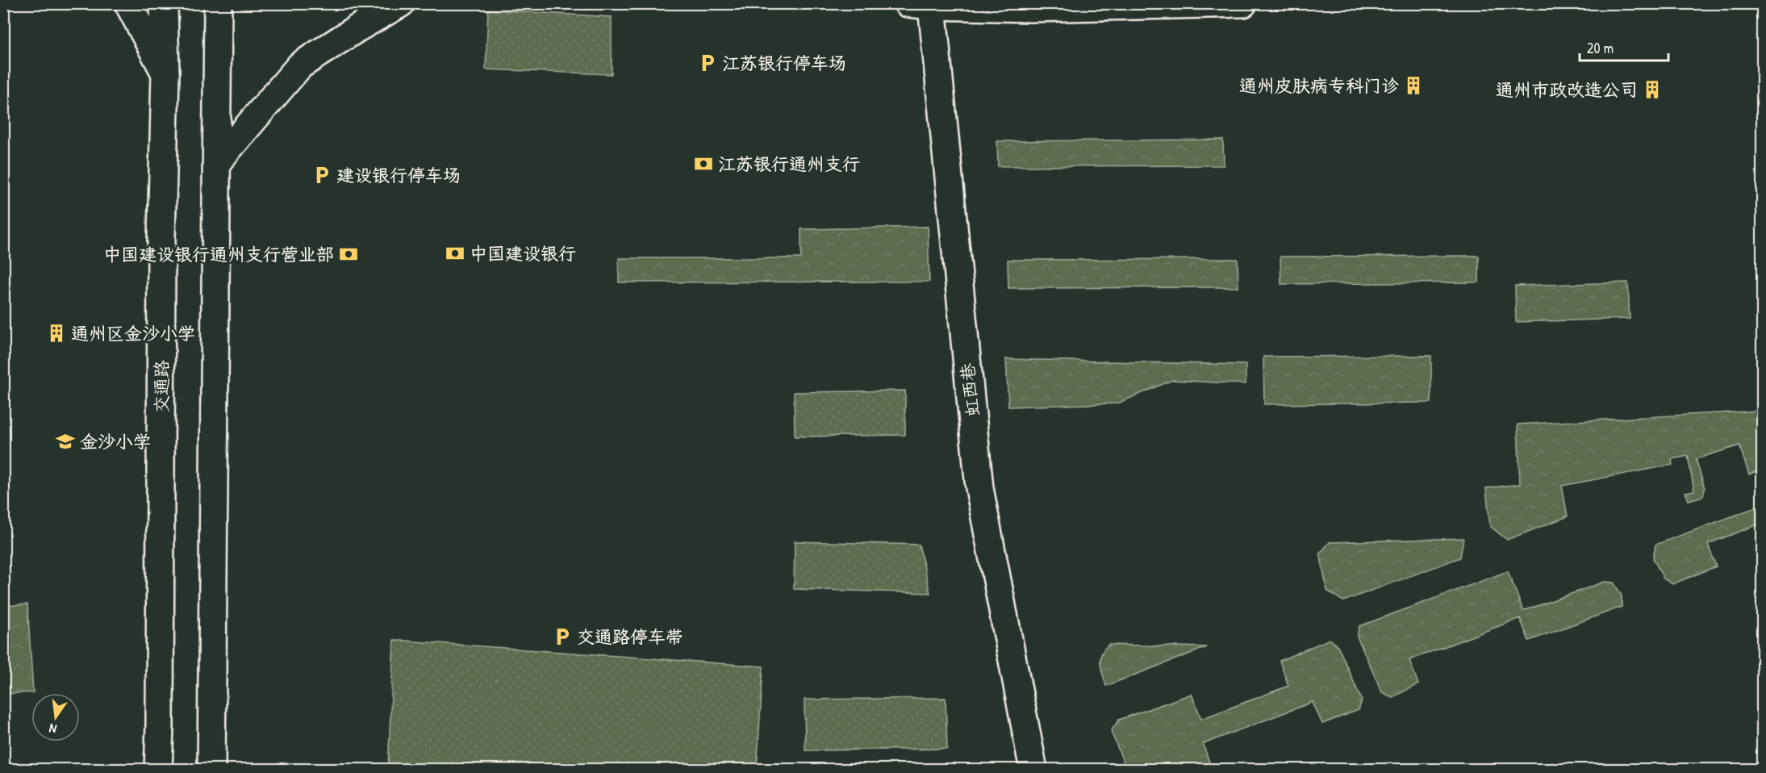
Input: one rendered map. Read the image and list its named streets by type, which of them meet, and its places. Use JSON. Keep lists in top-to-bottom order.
{
  "streets": {
    "main road": ["交通路", "虹西巷"]
  },
  "places": {
    "parking": ["江苏银行停车场", "建设银行停车场", "交通路停车带"],
    "building": ["通州皮肤病专科门诊", "通州市政改造公司", "通州区金沙小学"],
    "bank": ["江苏银行通州支行", "中国建设银行", "中国建设银行通州支行营业部"],
    "school or university": ["金沙小学"]
  },
  "scale_bar": "20 m",
  "north": "bottom"
}
